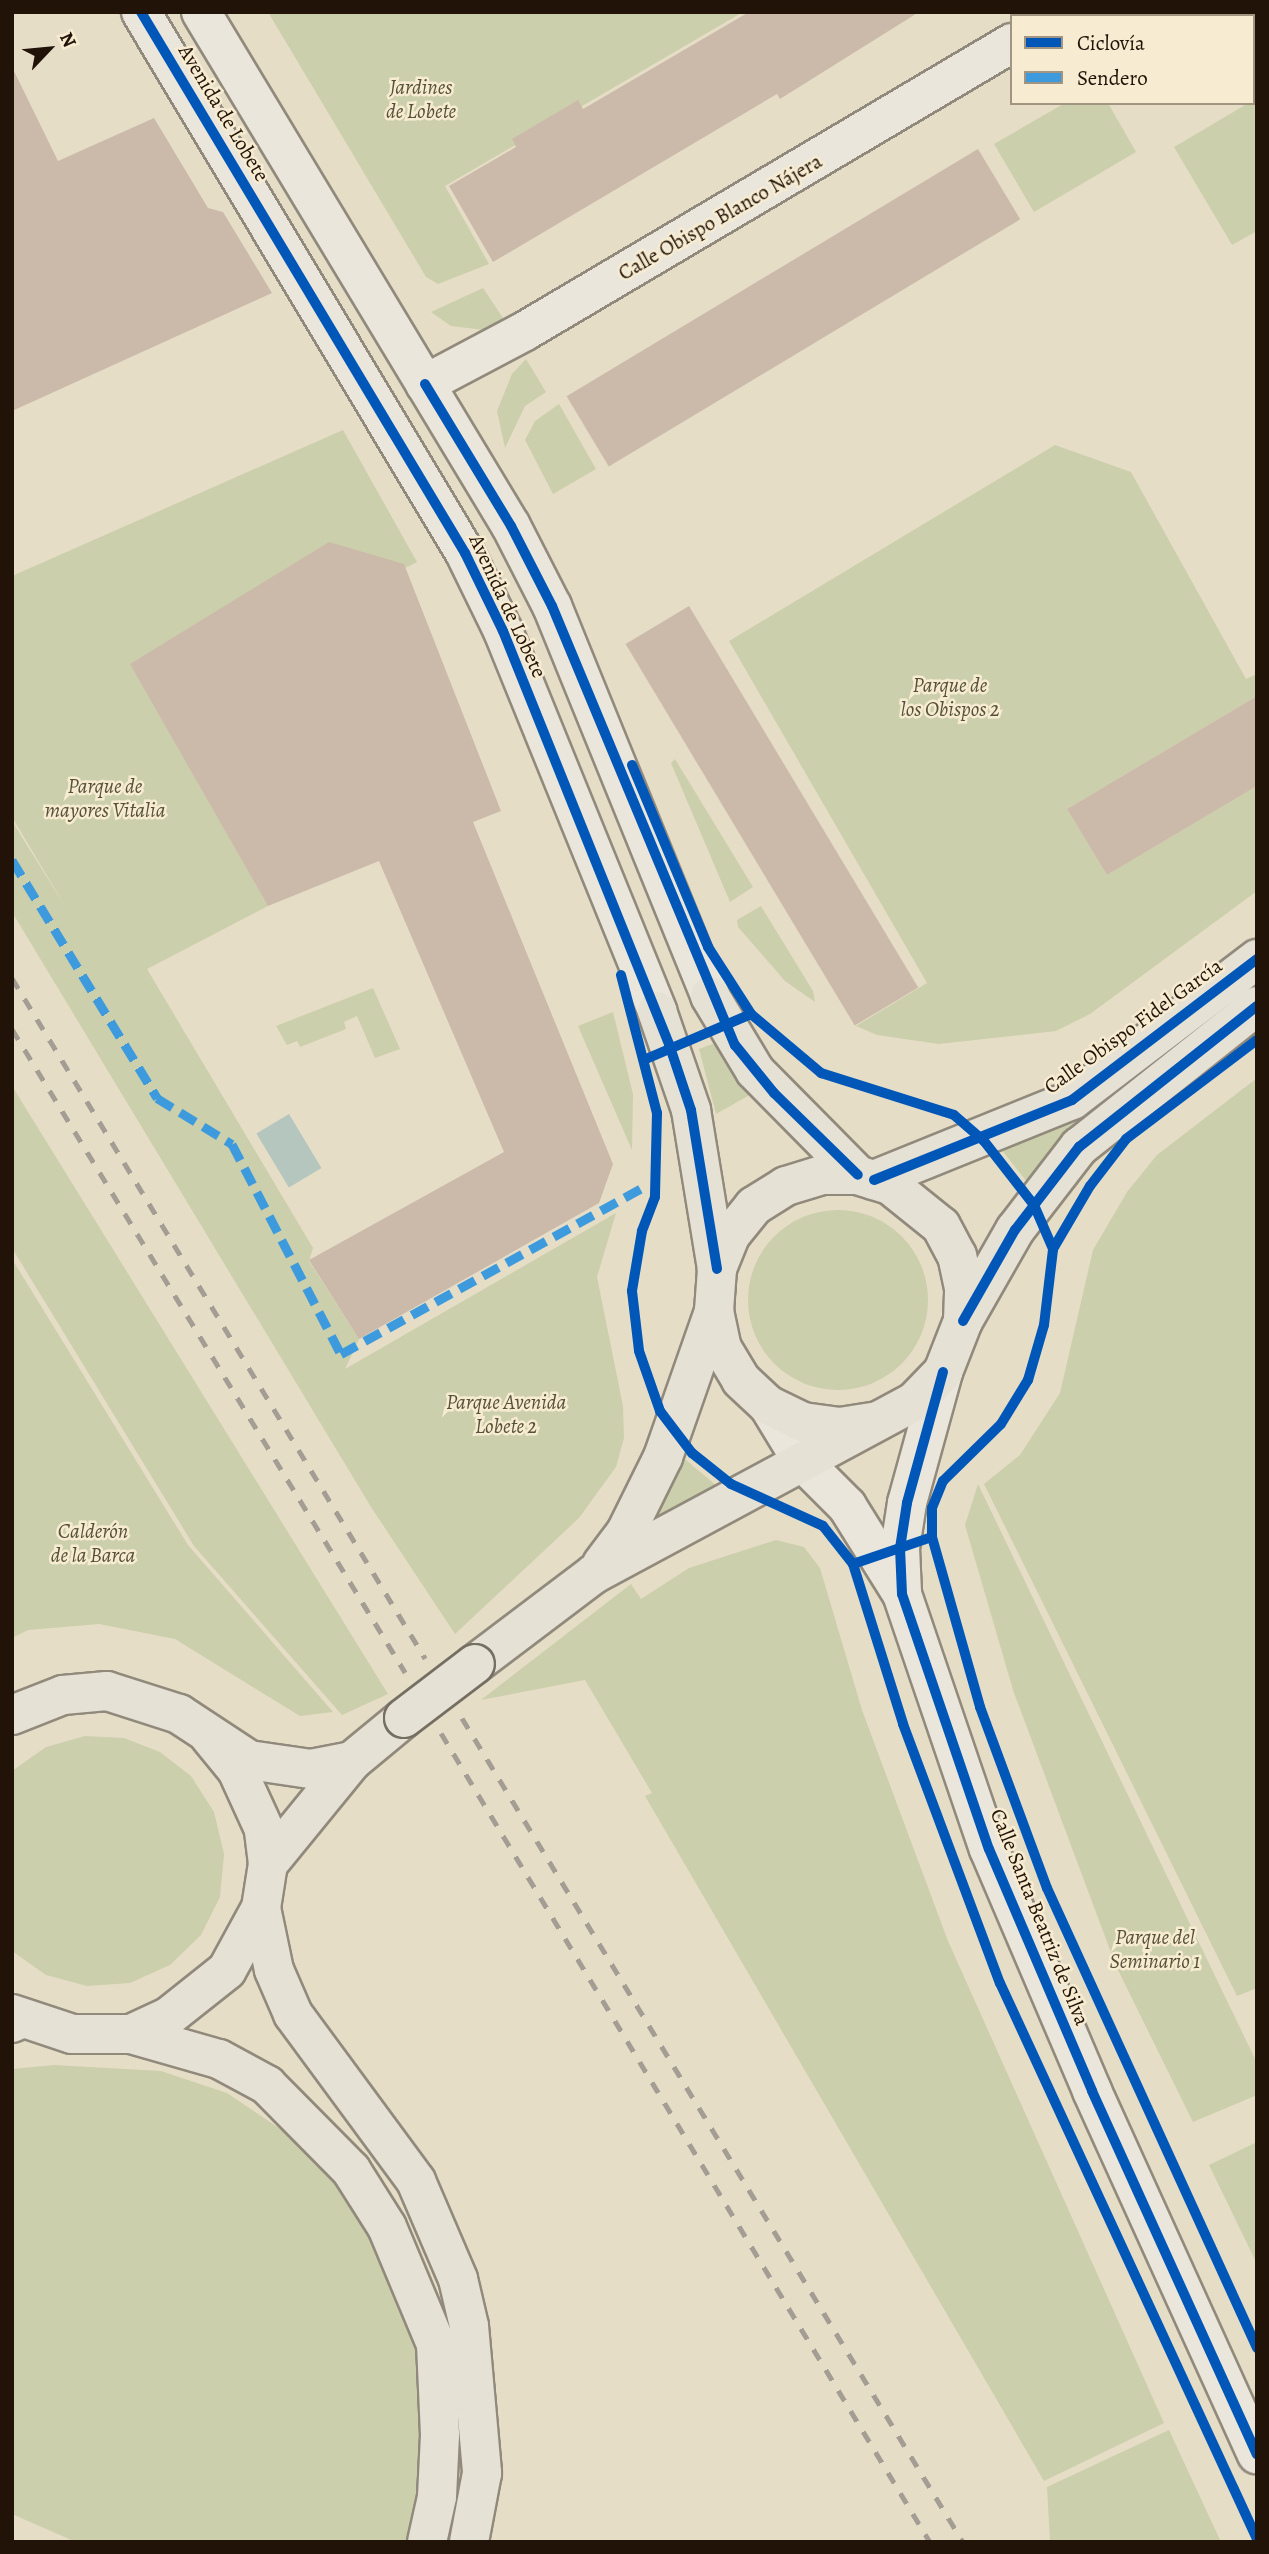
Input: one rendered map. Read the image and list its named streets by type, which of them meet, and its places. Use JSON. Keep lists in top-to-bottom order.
{
  "streets": {
    "main road": ["Avenida de Lobete", "Calle Obispo Fidel García"],
    "street": ["Calle Obispo Blanco Nájera", "Calle Santa Beatriz de Silva"]
  },
  "crossings": [
    ["Avenida de Lobete", "Calle Obispo Blanco Nájera"],
    ["Avenida de Lobete", "Calle Obispo Fidel García"]
  ],
  "parks": [
    "Jardines de Lobete",
    "Parque de los Obispos 2",
    "Parque de mayores Vitalia",
    "Parque Avenida Lobete 2",
    "Calderón de la Barca",
    "Parque del Seminario 1"
  ],
  "legend": ["Ciclovía", "Sendero"],
  "north": "top right"
}
